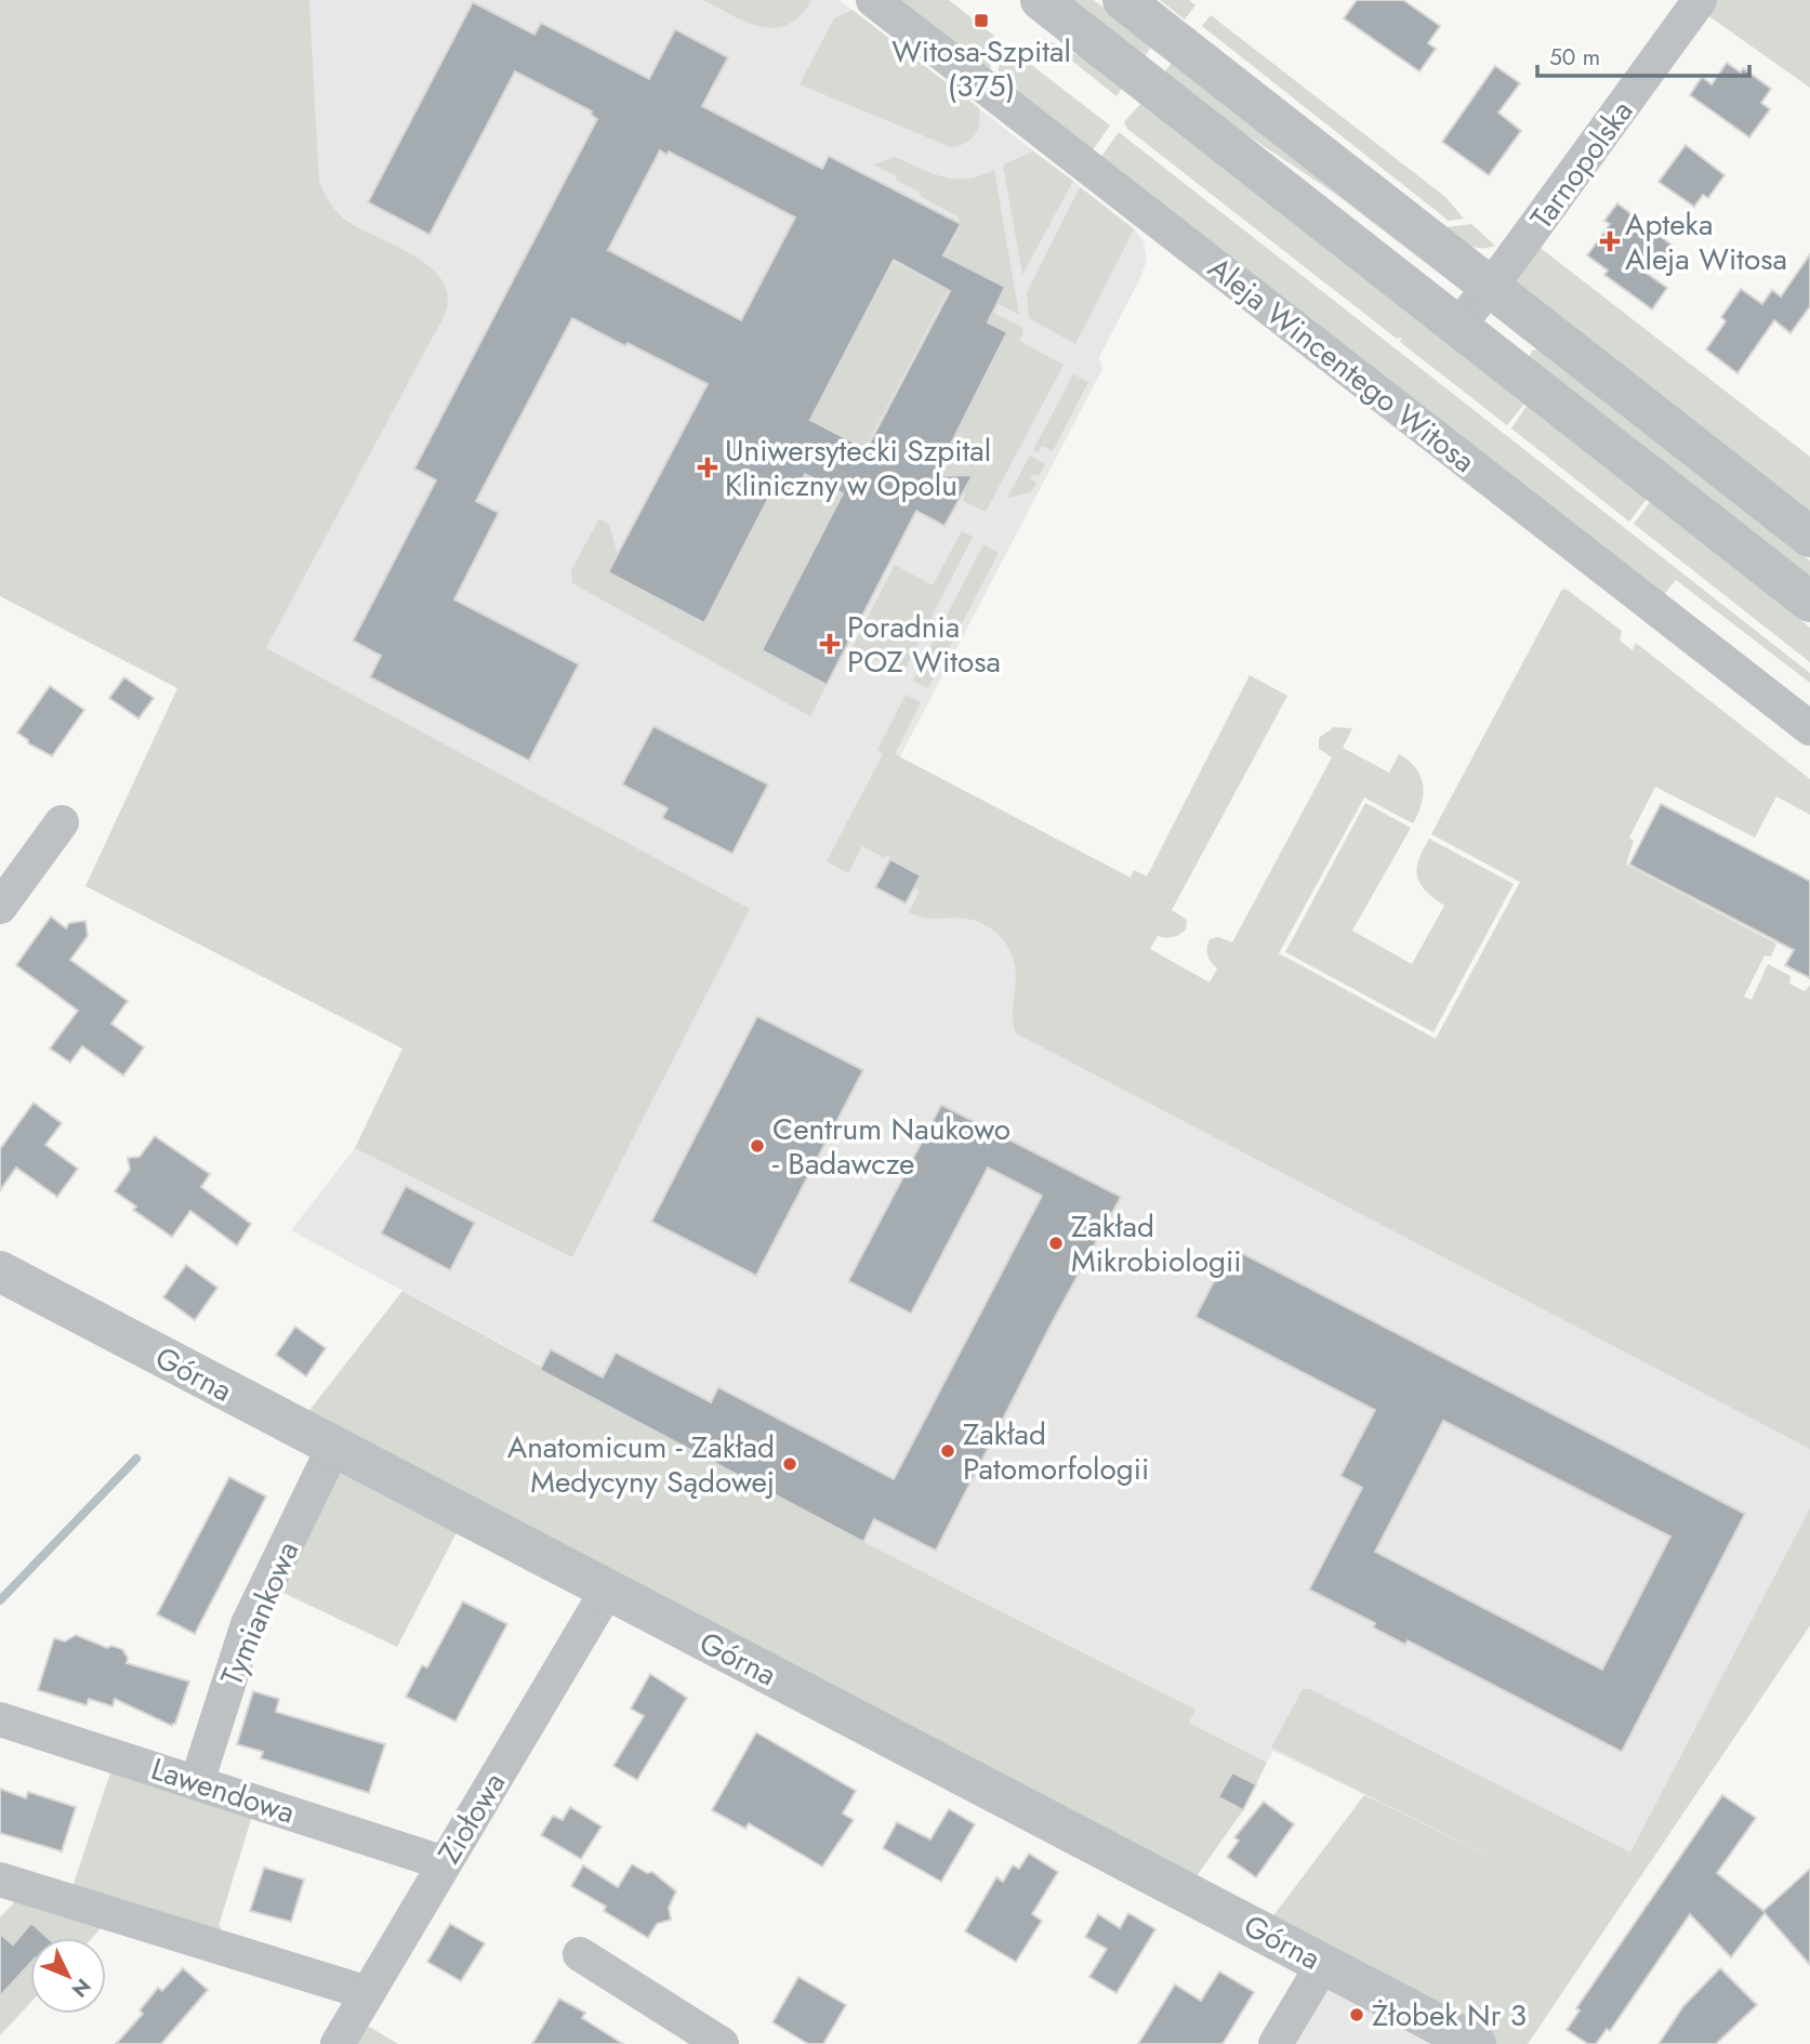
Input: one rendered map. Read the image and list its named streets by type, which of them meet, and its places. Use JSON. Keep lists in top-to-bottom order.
{
  "streets": {
    "street": [
      "Tarnopolska",
      "Aleja Wincentego Witosa",
      "Górna",
      "Tymiankowa",
      "Lawendowa",
      "Ziołowa"
    ]
  },
  "crossings": [
    ["Górna", "Tymiankowa"],
    ["Górna", "Ziołowa"],
    ["Tymiankowa", "Lawendowa"],
    ["Lawendowa", "Ziołowa"]
  ],
  "places": {
    "transit": ["Witosa-Szpital (375)"],
    "health": ["Apteka Aleja Witosa", "Uniwersytecki Szpital Kliniczny w Opolu", "Poradnia POZ Witosa"],
    "other": [
      "Centrum Naukowo - Badawcze",
      "Zakład Mikrobiologii",
      "Zakład Patomorfologii",
      "Anatomicum - Zakład Medycyny Sądowej",
      "Żłobek Nr 3"
    ]
  },
  "scale_bar": "50 m",
  "north": "bottom right"
}
